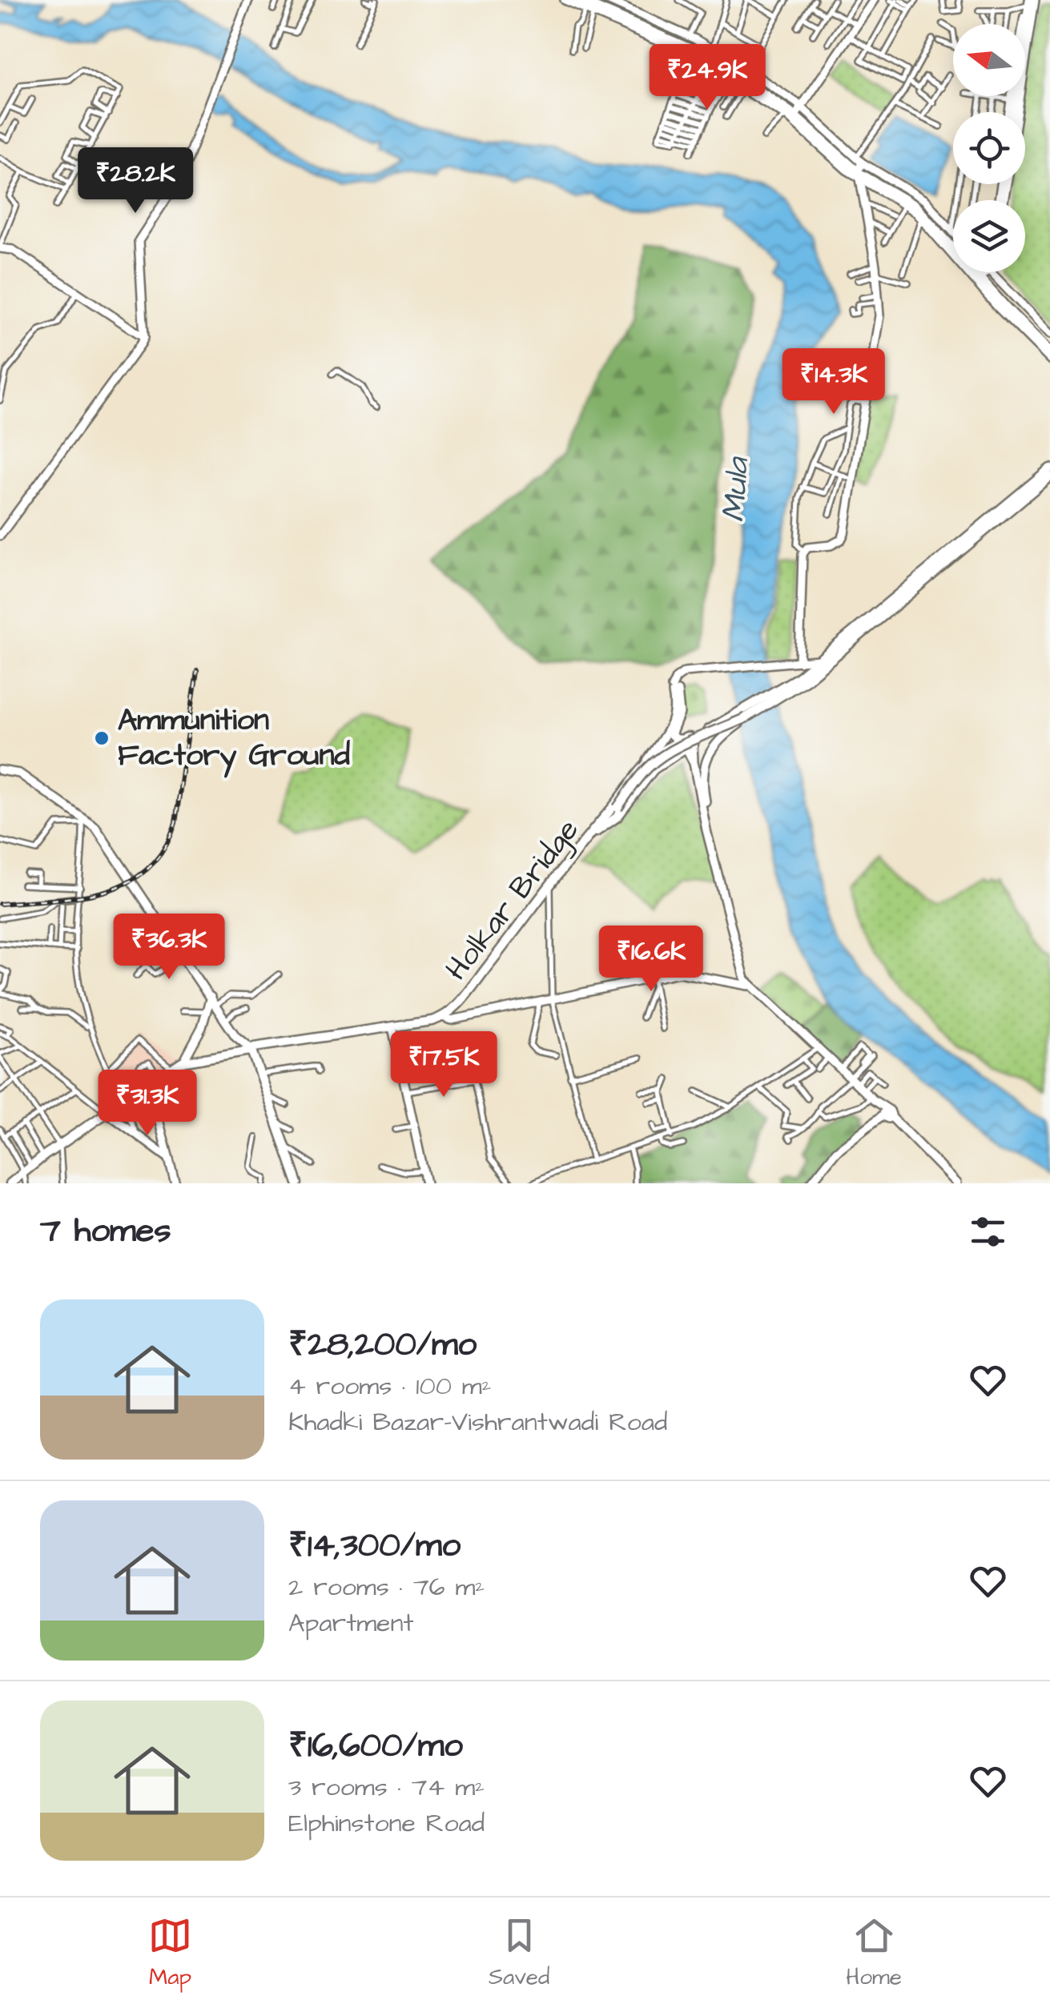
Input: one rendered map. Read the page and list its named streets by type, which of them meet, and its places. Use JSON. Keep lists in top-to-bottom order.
{
  "streets": {
    "main road": ["Holkar Bridge"]
  },
  "water": ["Mula"],
  "places": ["Ammunition Factory Ground"],
  "north": "left",
  "page": {
    "price": [
      "₹24.9K",
      "₹28.2K",
      "₹14.3K",
      "₹36.3K",
      "₹16.6K",
      "₹17.5K",
      "₹31.3K"
    ],
    "heading": "7 homes",
    "list": [
      {
        "name": "₹28,200/mo",
        "note": "4 rooms · 100 m² · Khadki Bazar-Vishrantwadi Road"
      },
      {
        "name": "₹14,300/mo",
        "note": "2 rooms · 76 m² · Apartment"
      },
      {
        "name": "₹16,600/mo",
        "note": "3 rooms · 74 m² · Elphinstone Road"
      }
    ],
    "tabs": ["Map", "Saved", "Home"]
  }
}
